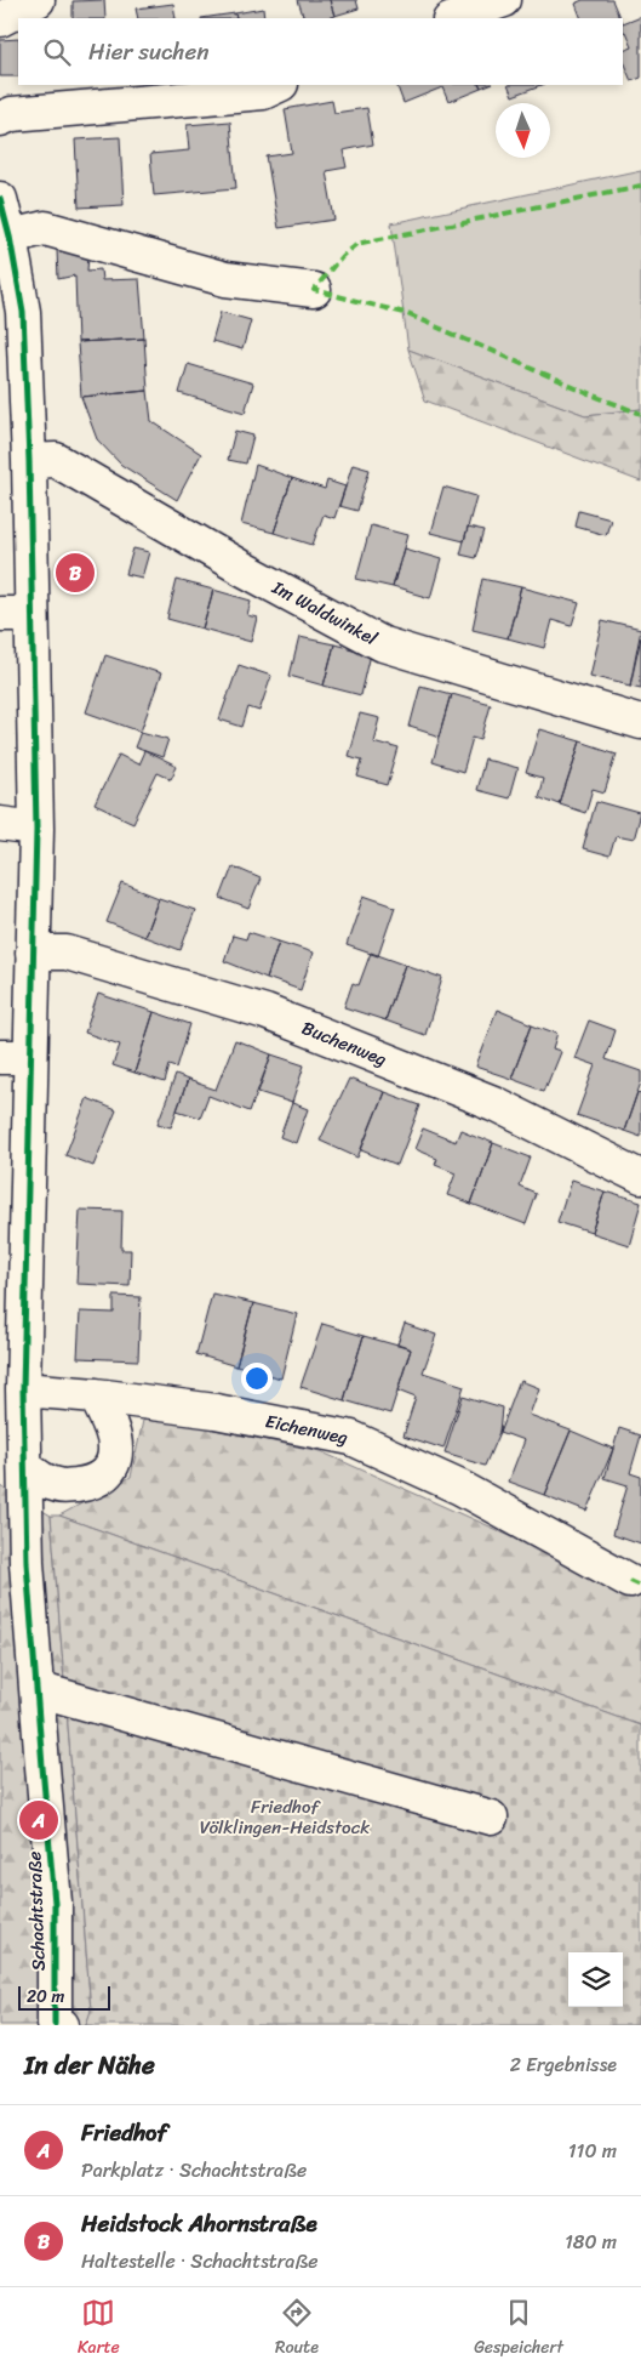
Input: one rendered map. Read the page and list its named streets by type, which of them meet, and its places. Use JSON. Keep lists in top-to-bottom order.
{
  "streets": {
    "street": [
      "Im Waldwinkel",
      "Buchenweg",
      "Eichenweg",
      "Schachtstraße"
    ]
  },
  "crossings": [
    ["Im Waldwinkel", "Schachtstraße"],
    ["Buchenweg", "Schachtstraße"],
    ["Eichenweg", "Schachtstraße"]
  ],
  "parks": ["Friedhof Völklingen-Heidstock"],
  "scale_bar": "20 m",
  "north": "bottom",
  "page": {
    "search": "Hier suchen",
    "pins": ["B", "A"],
    "scale": "20 m",
    "heading": ["In der Nähe", "2 Ergebnisse"],
    "list": [
      {
        "mark": "A",
        "name": "Friedhof",
        "note": "Parkplatz · Schachtstraße",
        "value": "110 m"
      },
      {
        "mark": "B",
        "name": "Heidstock Ahornstraße",
        "note": "Haltestelle · Schachtstraße",
        "value": "180 m"
      }
    ],
    "nav": ["Karte", "Route", "Gespeichert"]
  }
}
